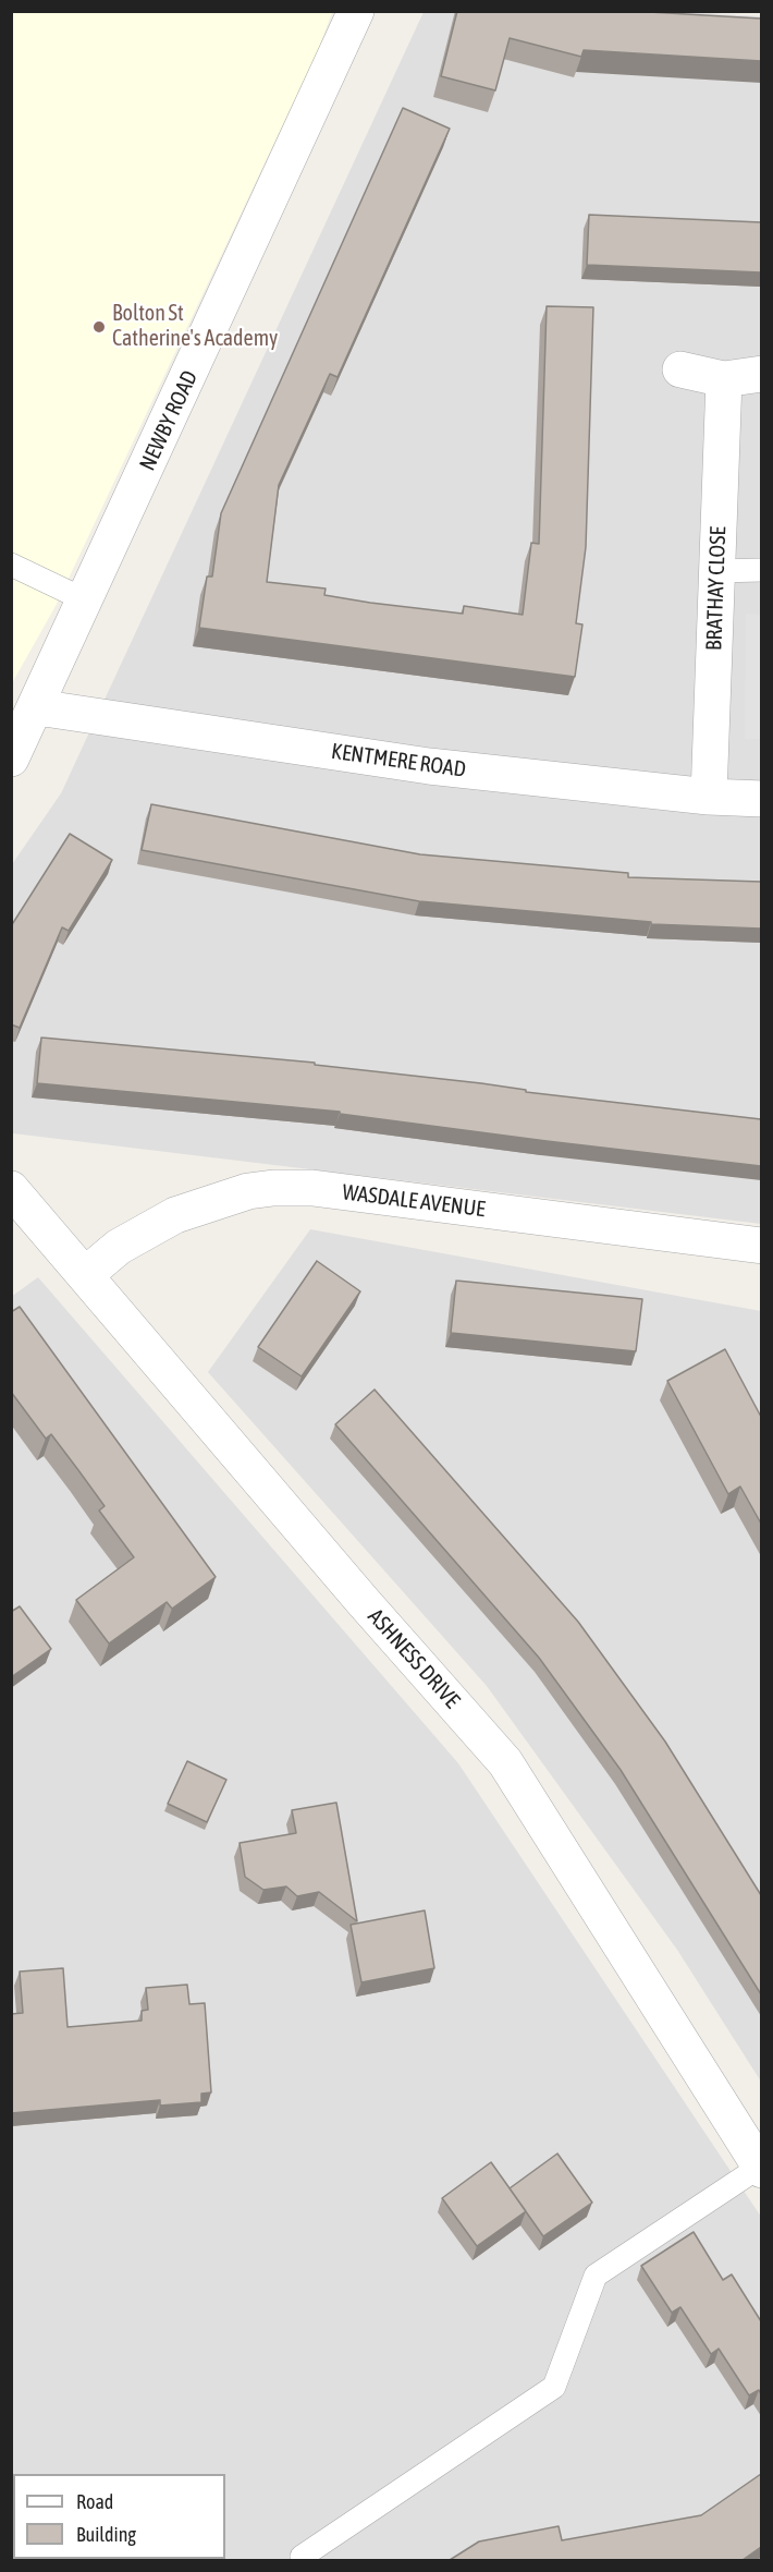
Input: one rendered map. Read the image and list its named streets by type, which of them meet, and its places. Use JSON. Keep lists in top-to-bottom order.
{
  "streets": {
    "street": [
      "NEWBY ROAD",
      "BRATHAY CLOSE",
      "KENTMERE ROAD",
      "WASDALE AVENUE",
      "ASHNESS DRIVE"
    ]
  },
  "crossings": [
    ["NEWBY ROAD", "KENTMERE ROAD"],
    ["BRATHAY CLOSE", "KENTMERE ROAD"],
    ["WASDALE AVENUE", "ASHNESS DRIVE"]
  ],
  "places": ["Bolton St Catherine's Academy"],
  "legend": ["Road", "Building"]
}
